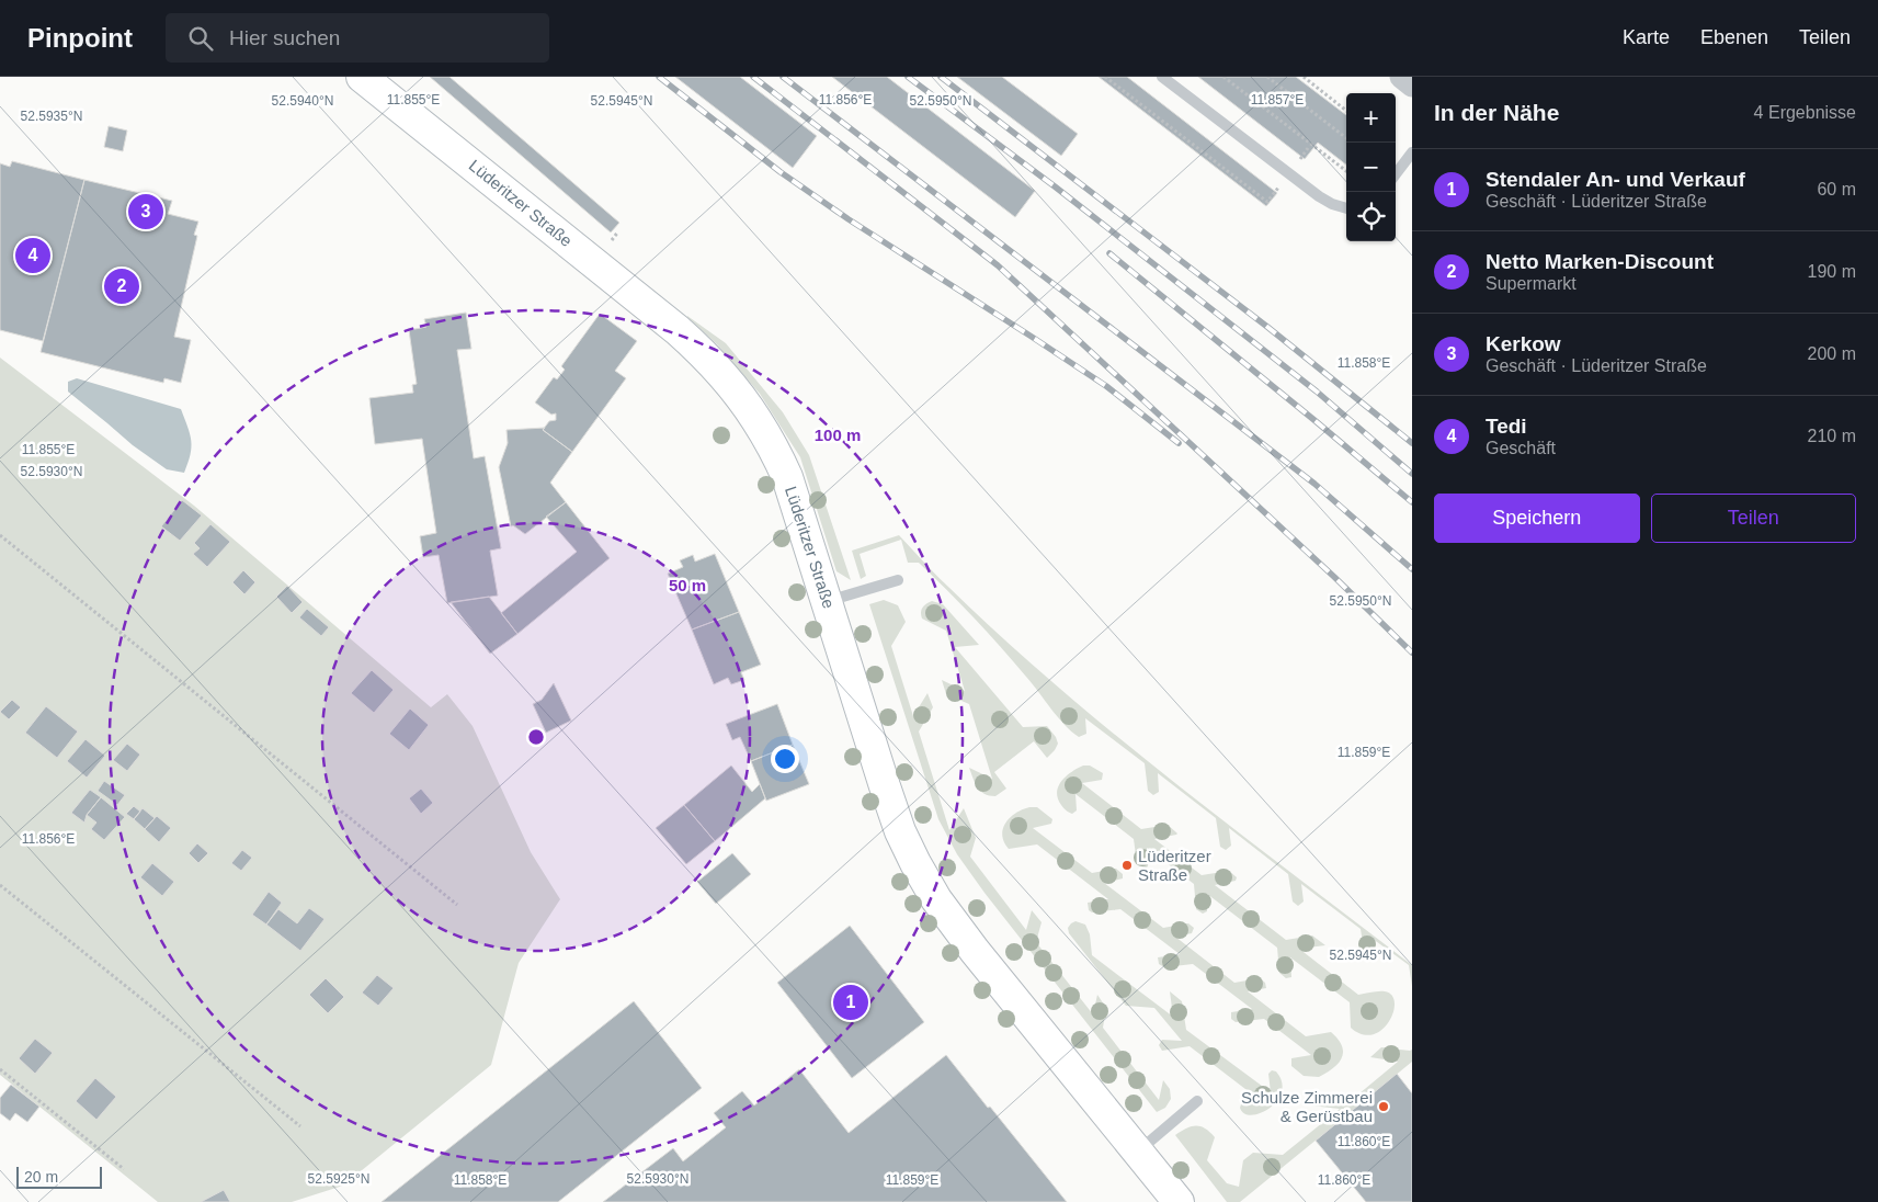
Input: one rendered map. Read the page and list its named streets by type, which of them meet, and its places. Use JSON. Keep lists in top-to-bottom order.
{
  "streets": {
    "main road": ["Lüderitzer Straße"]
  },
  "places": ["Lüderitzer Straße", "Schulze Zimmerei & Gerüstbau"],
  "scale_bar": "20 m",
  "page": {
    "header": "Pinpoint",
    "search": "Hier suchen",
    "nav": ["Karte", "Ebenen", "Teilen"],
    "heading": ["In der Nähe", "4 Ergebnisse"],
    "map_buttons": ["+", "−"],
    "list": [
      {
        "mark": "1",
        "name": "Stendaler An- und Verkauf",
        "note": "Geschäft · Lüderitzer Straße",
        "value": "60 m"
      },
      {
        "mark": "2",
        "name": "Netto Marken-Discount",
        "note": "Supermarkt",
        "value": "190 m"
      },
      {
        "mark": "3",
        "name": "Kerkow",
        "note": "Geschäft · Lüderitzer Straße",
        "value": "200 m"
      },
      {
        "mark": "4",
        "name": "Tedi",
        "note": "Geschäft",
        "value": "210 m"
      }
    ],
    "pins": [
      "3",
      "4",
      "2",
      "1"
    ],
    "buttons": ["Speichern", "Teilen"],
    "scale": "20 m"
  },
  "coordinates": [
    "11.855°E",
    "11.856°E",
    "11.857°E",
    "52.5940°N",
    "52.5945°N",
    "52.5950°N",
    "52.5935°N",
    "11.858°E",
    "52.5930°N",
    "11.859°E",
    "11.860°E",
    "52.5925°N"
  ],
  "rings": ["100 m", "50 m"]
}
